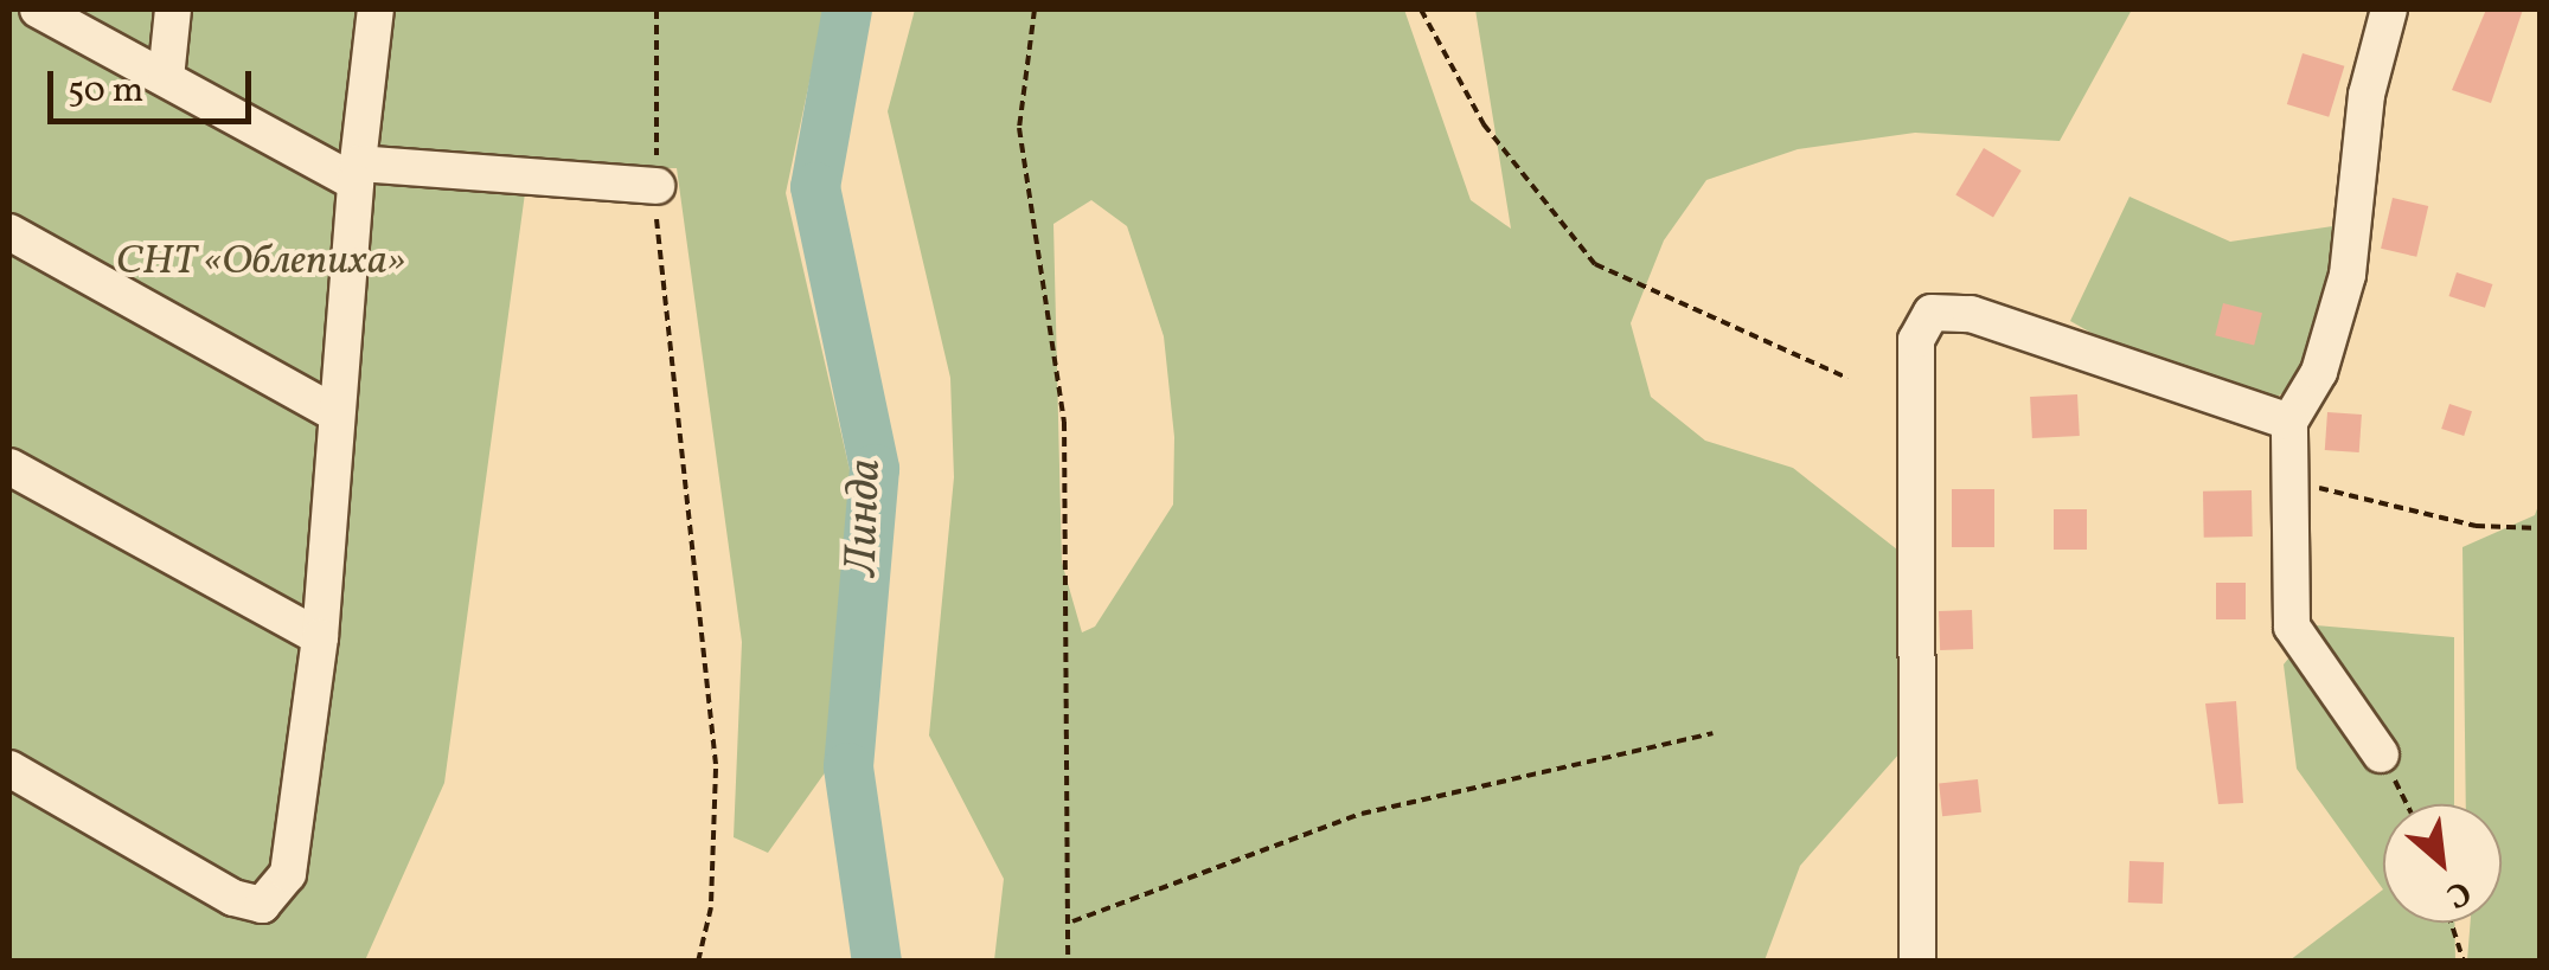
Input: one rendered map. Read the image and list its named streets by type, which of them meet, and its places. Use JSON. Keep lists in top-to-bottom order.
{
  "water": ["Линда"],
  "parks": ["СНТ «Облепиха»"],
  "scale_bar": "50 m",
  "north": "bottom right"
}
